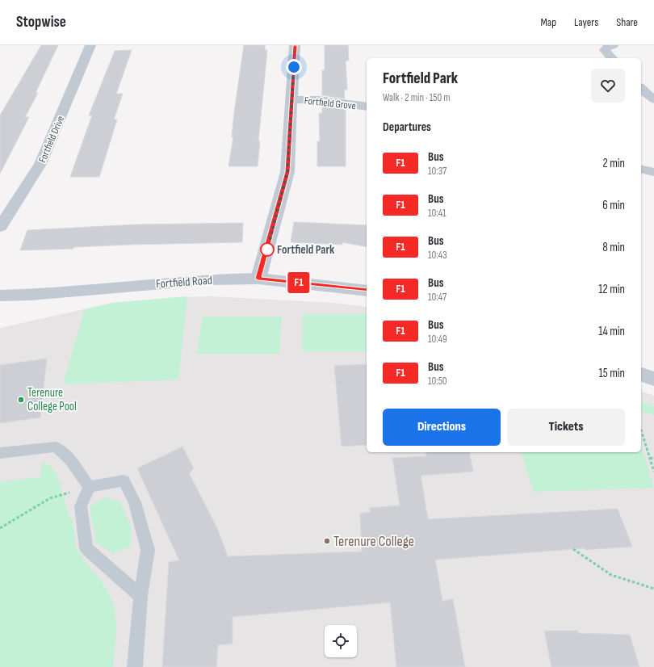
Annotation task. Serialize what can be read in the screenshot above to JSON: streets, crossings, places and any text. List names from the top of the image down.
{
  "streets": {
    "street": ["Fortfield Grove", "Fortfield Drive", "Fortfield Road"]
  },
  "places": ["Fortfield Park", "Terenure College Pool", "Terenure College"],
  "lines": ["bus line F1"],
  "page": {
    "header": "Stopwise",
    "nav": ["Map", "Layers", "Share"],
    "on_map": "F1",
    "heading": [
      ["Fortfield Park", "Walk · 2 min · 150 m"],
      "Departures"
    ],
    "list": [
      {
        "mark": "F1",
        "name": "Bus",
        "note": "10:37",
        "value": "2 min"
      },
      {
        "mark": "F1",
        "name": "Bus",
        "note": "10:41",
        "value": "6 min"
      },
      {
        "mark": "F1",
        "name": "Bus",
        "note": "10:43",
        "value": "8 min"
      },
      {
        "mark": "F1",
        "name": "Bus",
        "note": "10:47",
        "value": "12 min"
      },
      {
        "mark": "F1",
        "name": "Bus",
        "note": "10:49",
        "value": "14 min"
      },
      {
        "mark": "F1",
        "name": "Bus",
        "note": "10:50",
        "value": "15 min"
      }
    ],
    "buttons": ["Directions", "Tickets"]
  }
}
